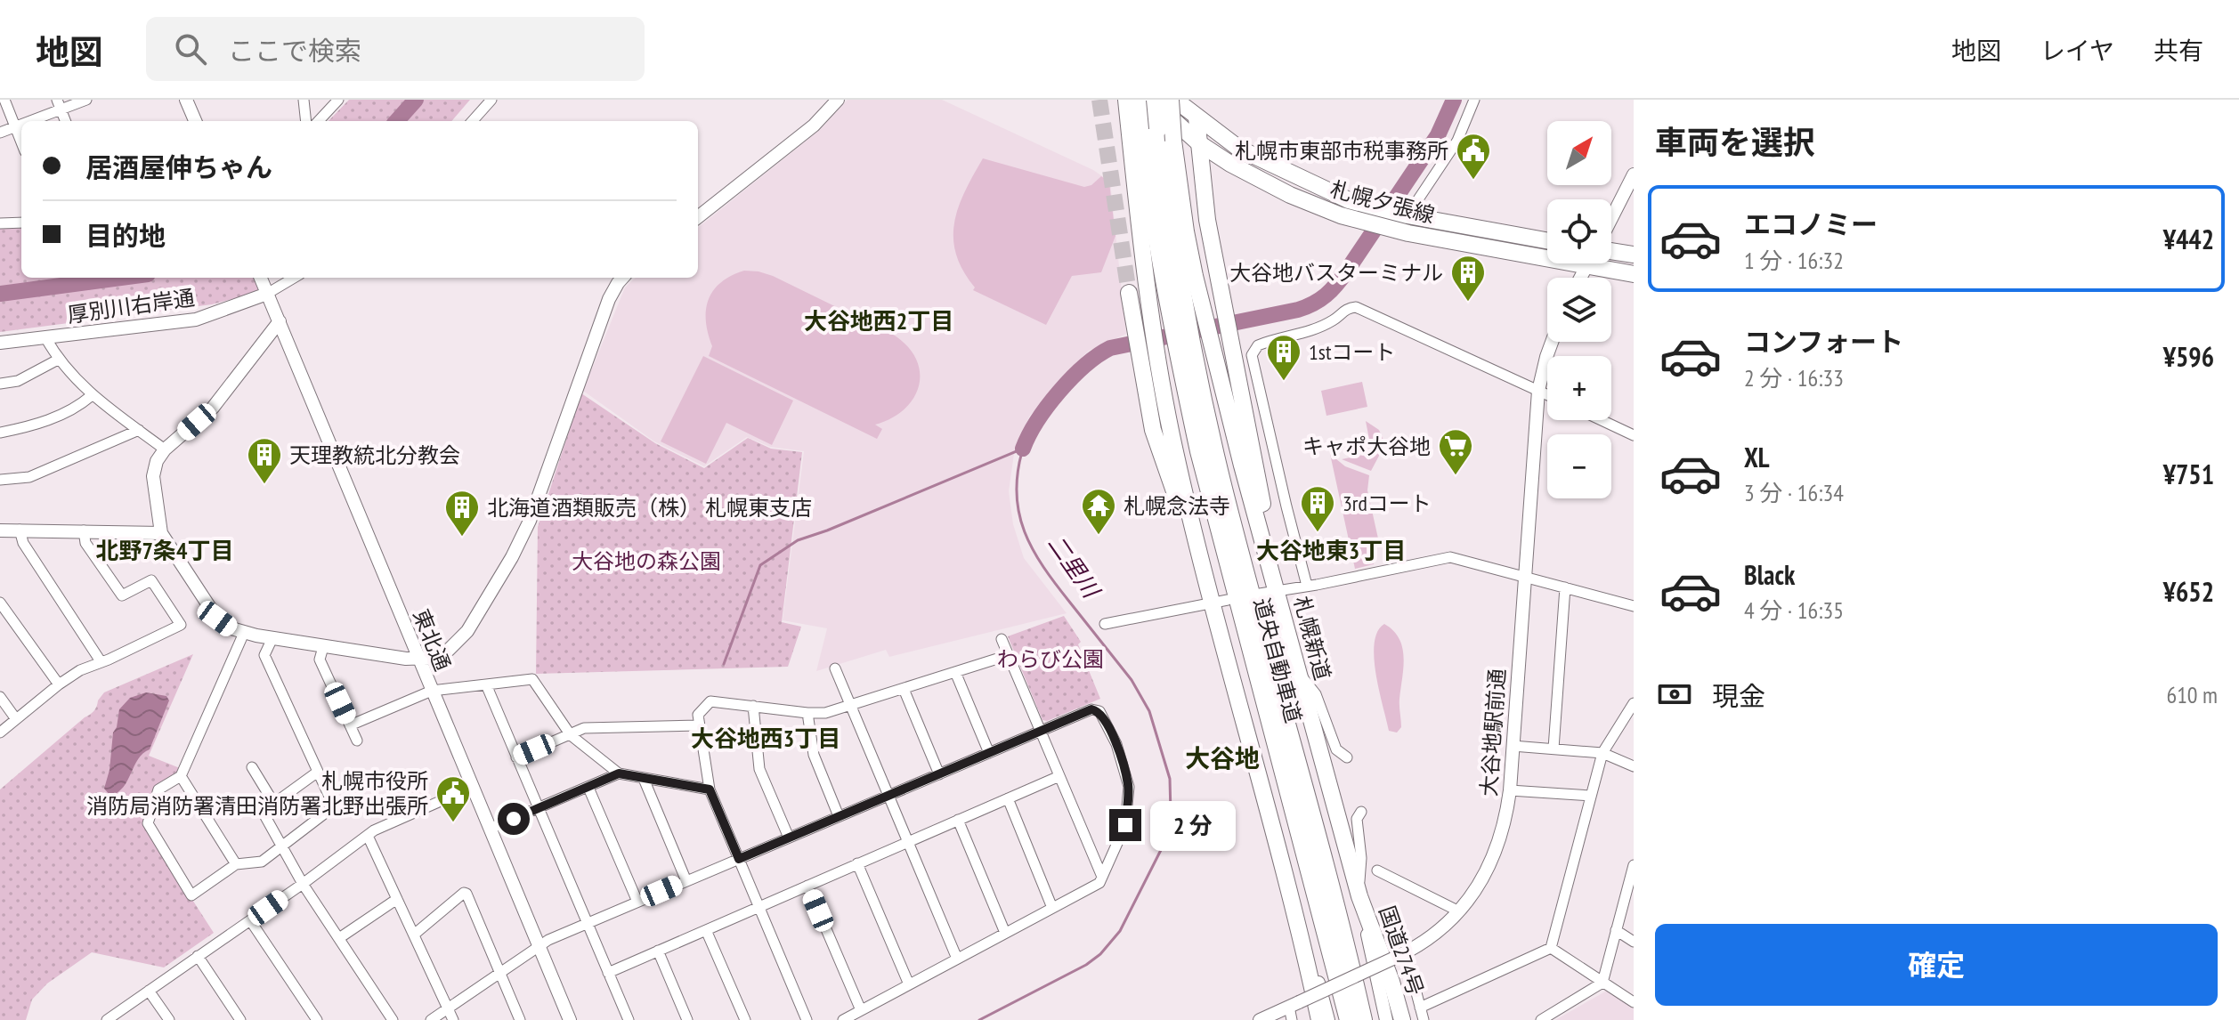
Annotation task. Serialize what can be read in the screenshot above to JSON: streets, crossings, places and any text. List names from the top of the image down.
{
  "streets": {
    "highway": ["道央自動車道"],
    "main road": ["札幌夕張線", "札幌新道", "国道274号"],
    "street": ["厚別川右岸通", "東北通", "大谷地駅前通"]
  },
  "crossings": [
    ["札幌夕張線", "札幌新道"],
    ["札幌夕張線", "道央自動車道"],
    ["厚別川右岸通", "東北通"],
    ["札幌新道", "国道274号"]
  ],
  "districts": [
    "大谷地西2丁目",
    "北野7条4丁目",
    "大谷地東3丁目",
    "大谷地西3丁目",
    "大谷地"
  ],
  "water": ["二里川"],
  "parks": ["大谷地の森公園", "わらび公園"],
  "places": {
    "public building": ["札幌市東部市税事務所", "札幌市役所 消防局消防署清田消防署北野出張所"],
    "building": [
      "大谷地バスターミナル",
      "1stコート",
      "天理教統北分教会",
      "3rdコート",
      "北海道酒類販売（株） 札幌東支店"
    ],
    "supermarket": ["キャポ大谷地"],
    "temple": ["札幌念法寺"]
  },
  "north": "top right",
  "page": {
    "header": "地図",
    "search": "ここで検索",
    "nav": ["地図", "レイヤ", "共有"],
    "heading": "車両を選択",
    "map_buttons": ["+", "−"],
    "banner": ["居酒屋伸ちゃん", "目的地"],
    "list": [
      {
        "name": "エコノミー",
        "note": "1 分 · 16:32",
        "value": "¥442"
      },
      {
        "name": "コンフォート",
        "note": "2 分 · 16:33",
        "value": "¥596"
      },
      {
        "name": "XL",
        "note": "3 分 · 16:34",
        "value": "¥751"
      },
      {
        "name": "Black",
        "note": "4 分 · 16:35",
        "value": "¥652"
      }
    ],
    "pay": ["現金", "610 m"],
    "bubble": "2 分",
    "buttons": "確定"
  }
}
